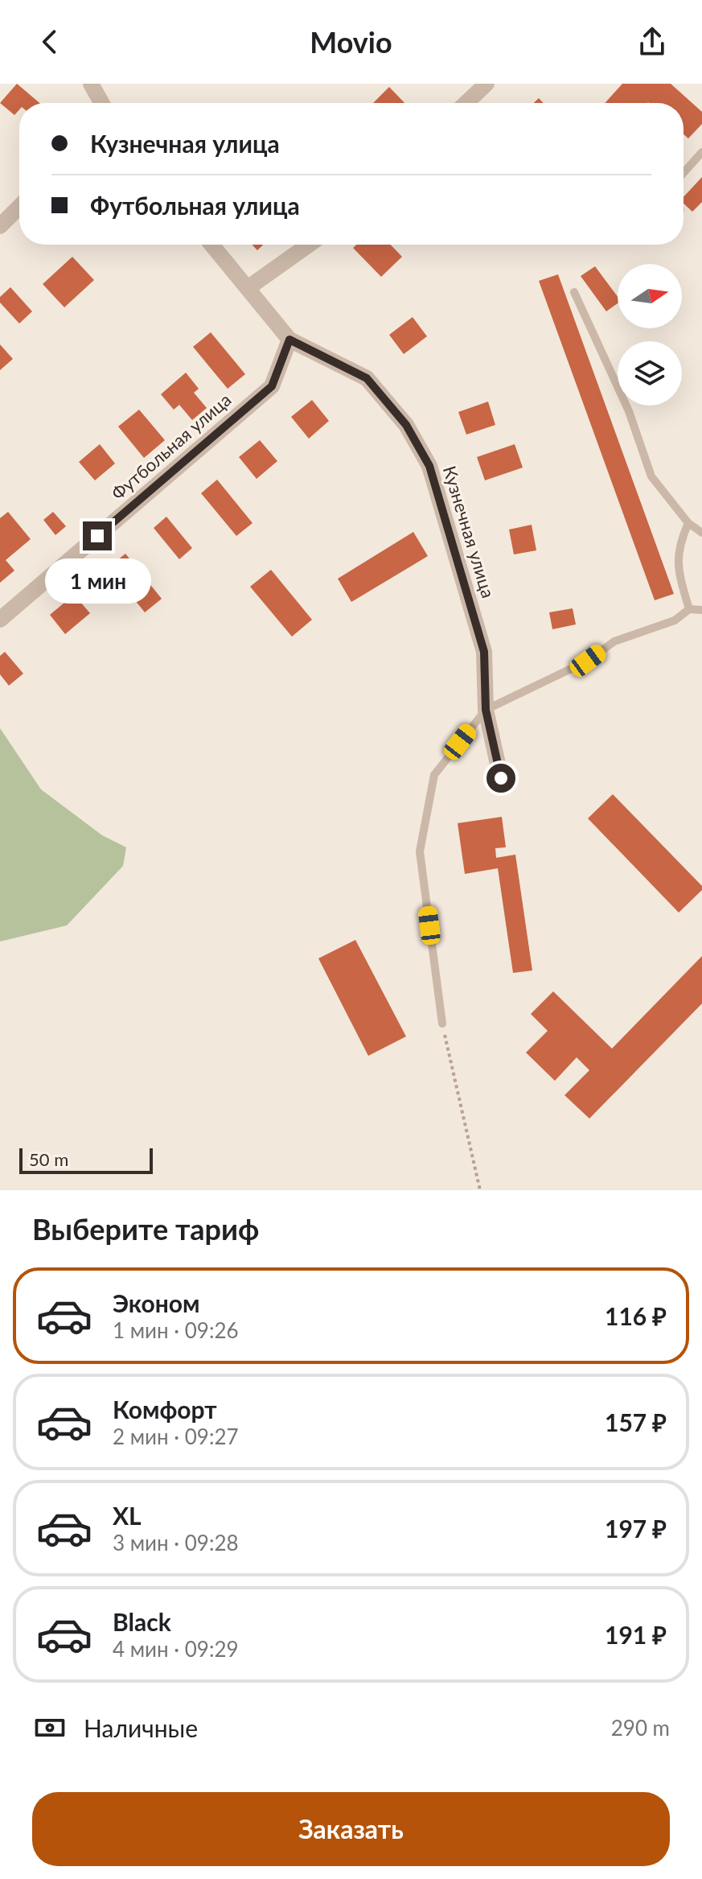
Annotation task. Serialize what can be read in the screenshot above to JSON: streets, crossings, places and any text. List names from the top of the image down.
{
  "streets": {
    "street": ["Футбольная улица", "Кузнечная улица"]
  },
  "crossings": [
    ["Футбольная улица", "Кузнечная улица"]
  ],
  "scale_bar": "50 m",
  "north": "right",
  "page": {
    "header": "Movio",
    "banner": ["Кузнечная улица", "Футбольная улица"],
    "bubble": "1 мин",
    "scale": "50 m",
    "heading": "Выберите тариф",
    "list": [
      {
        "name": "Эконом",
        "note": "1 мин · 09:26",
        "value": "116 ₽"
      },
      {
        "name": "Комфорт",
        "note": "2 мин · 09:27",
        "value": "157 ₽"
      },
      {
        "name": "XL",
        "note": "3 мин · 09:28",
        "value": "197 ₽"
      },
      {
        "name": "Black",
        "note": "4 мин · 09:29",
        "value": "191 ₽"
      }
    ],
    "pay": ["Наличные", "290 m"],
    "buttons": "Заказать"
  }
}
